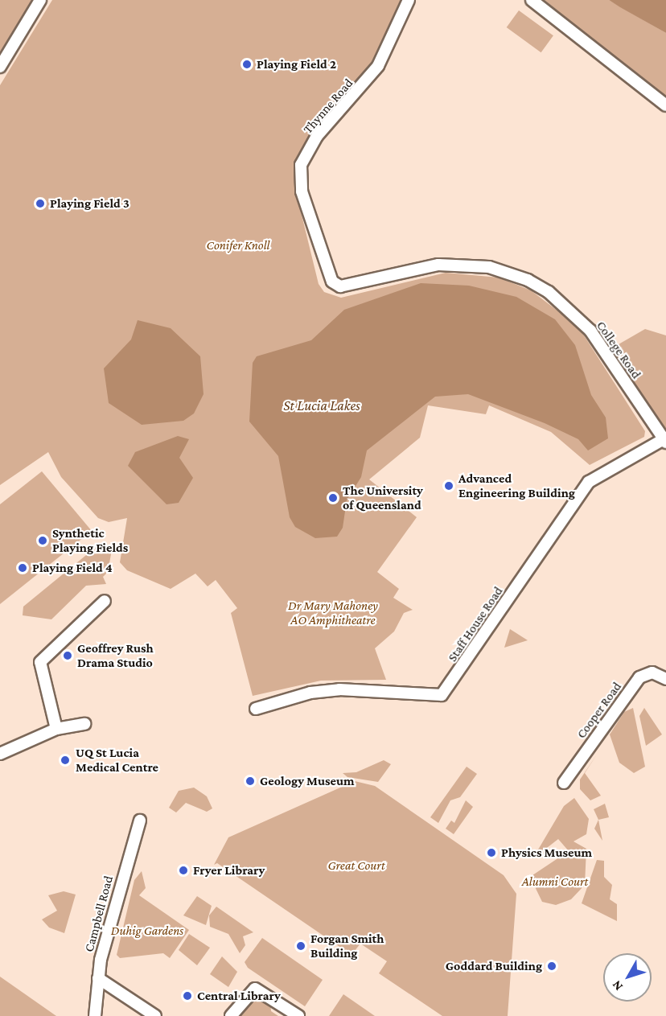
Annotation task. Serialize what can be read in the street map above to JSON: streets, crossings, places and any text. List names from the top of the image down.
{
  "streets": {
    "street": [
      "Thynne Road",
      "College Road",
      "Staff House Road",
      "Cooper Road",
      "Campbell Road"
    ]
  },
  "crossings": [
    ["Thynne Road", "College Road"],
    ["College Road", "Staff House Road"]
  ],
  "water": ["St Lucia Lakes"],
  "parks": [
    "Conifer Knoll",
    "Dr Mary Mahoney AO Amphitheatre",
    "Great Court",
    "Alumni Court",
    "Duhig Gardens"
  ],
  "places": [
    "Playing Field 2",
    "Playing Field 3",
    "Advanced Engineering Building",
    "The University of Queensland",
    "Synthetic Playing Fields",
    "Playing Field 4",
    "Geoffrey Rush Drama Studio",
    "UQ St Lucia Medical Centre",
    "Geology Museum",
    "Physics Museum",
    "Fryer Library",
    "Forgan Smith Building",
    "Goddard Building",
    "Central Library"
  ],
  "north": "bottom left"
}
